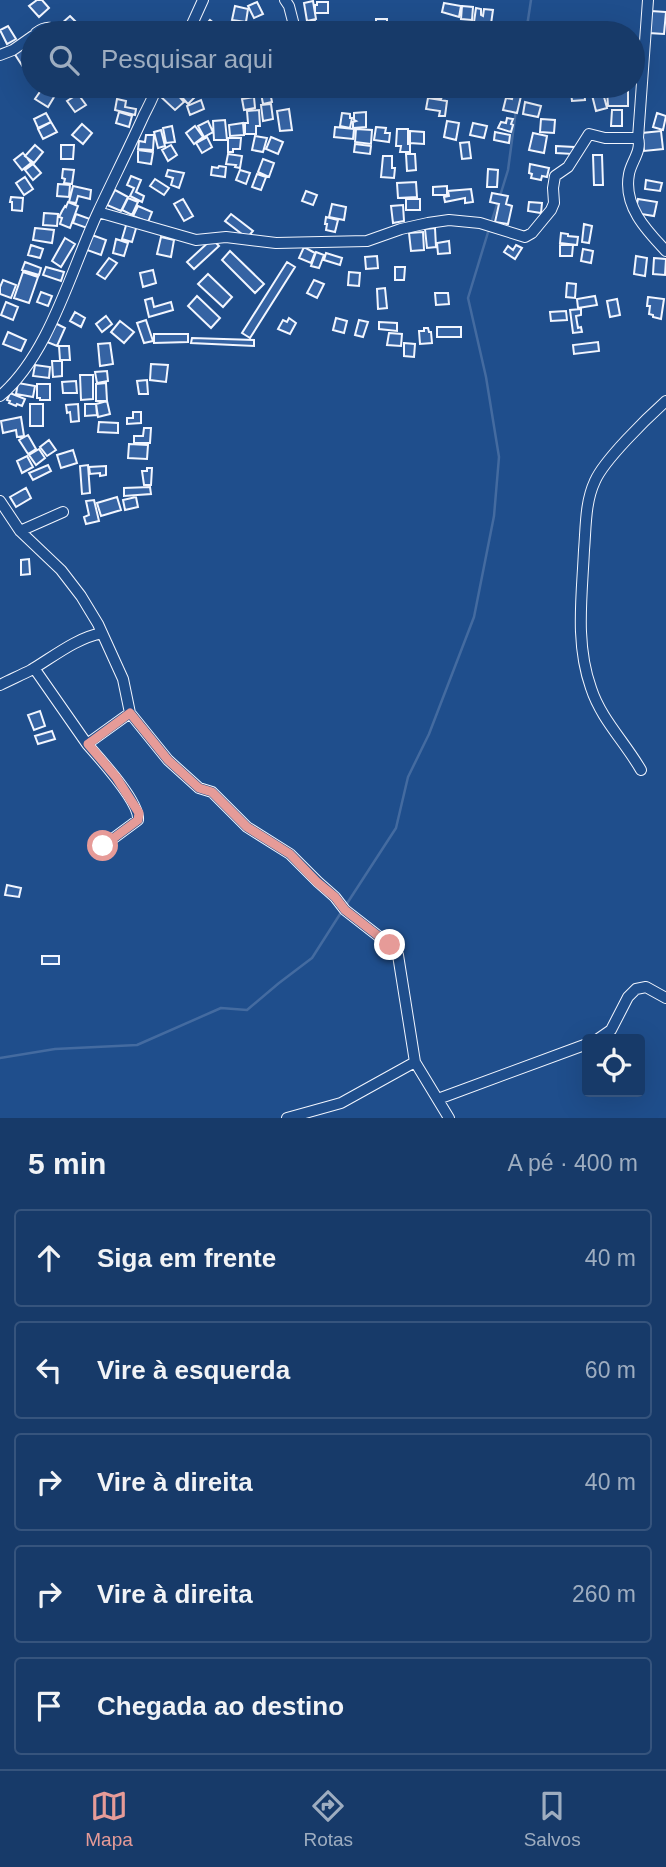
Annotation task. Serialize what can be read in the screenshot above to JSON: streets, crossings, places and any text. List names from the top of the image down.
{
  "page": {
    "search": "Pesquisar aqui",
    "heading": ["5 min", "A pé · 400 m"],
    "list": [
      ["Siga em frente", "40 m"],
      ["Vire à esquerda", "60 m"],
      ["Vire à direita", "40 m"],
      ["Vire à direita", "260 m"],
      "Chegada ao destino"
    ],
    "nav": ["Mapa", "Rotas", "Salvos"]
  }
}
